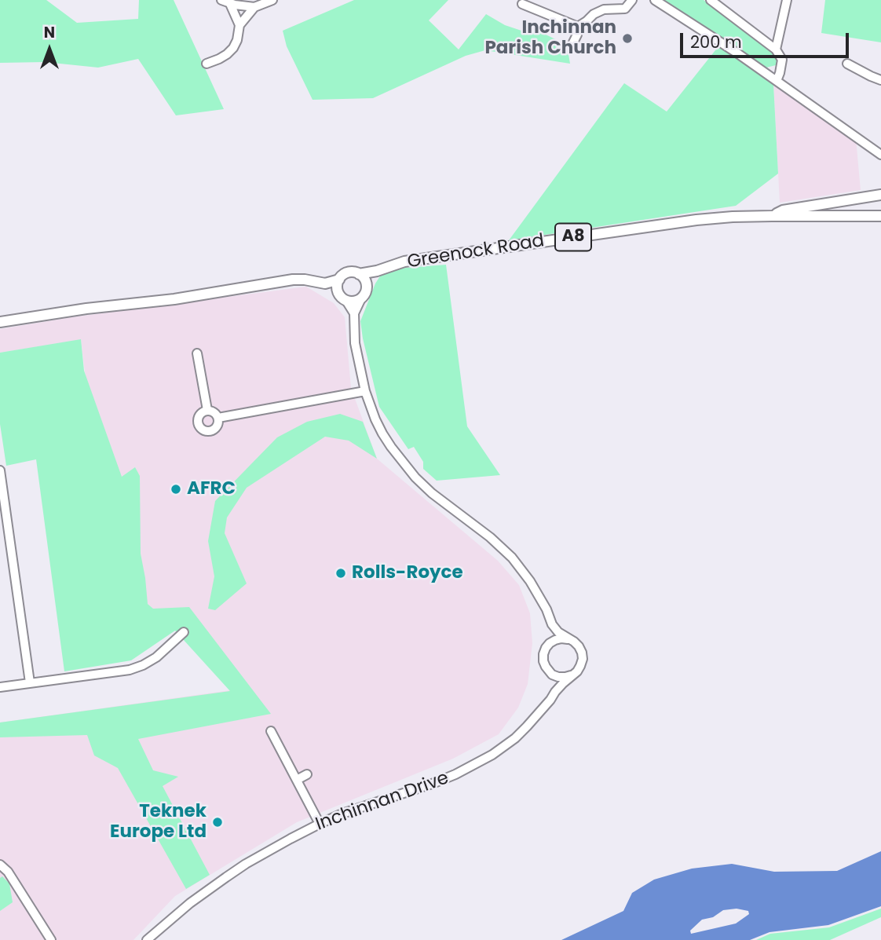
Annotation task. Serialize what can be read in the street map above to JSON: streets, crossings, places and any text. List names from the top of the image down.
{
  "streets": {
    "main road": ["A8", "Greenock Road"],
    "street": ["Inchinnan Drive"]
  },
  "crossings": [
    ["A8", "Greenock Road"]
  ],
  "places": [
    "Inchinnan Parish Church",
    "AFRC",
    "Rolls-Royce",
    "Teknek Europe Ltd"
  ],
  "scale_bar": "200 m",
  "north": "top"
}
